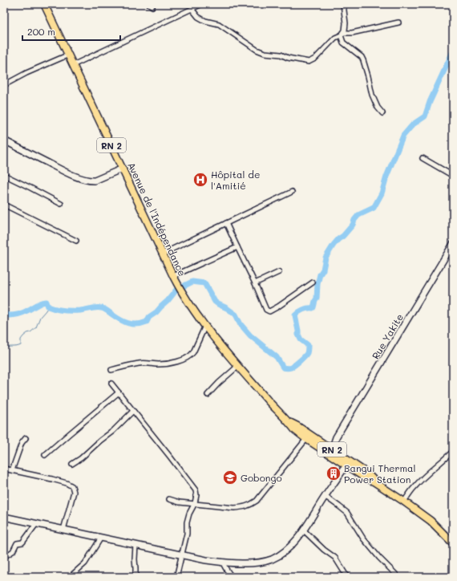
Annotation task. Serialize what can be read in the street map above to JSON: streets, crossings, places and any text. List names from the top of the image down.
{
  "streets": {
    "main road": ["RN 2", "Avenue de l'Indépendance"],
    "street": ["Rue Yakite"]
  },
  "crossings": [
    ["Avenue de l'Indépendance", "Rue Yakite"]
  ],
  "places": {
    "hospital": ["Hôpital de l'Amitié"],
    "building": ["Bangui Thermal Power Station"],
    "school or university": ["Gobongo"]
  },
  "scale_bar": "200 m"
}
